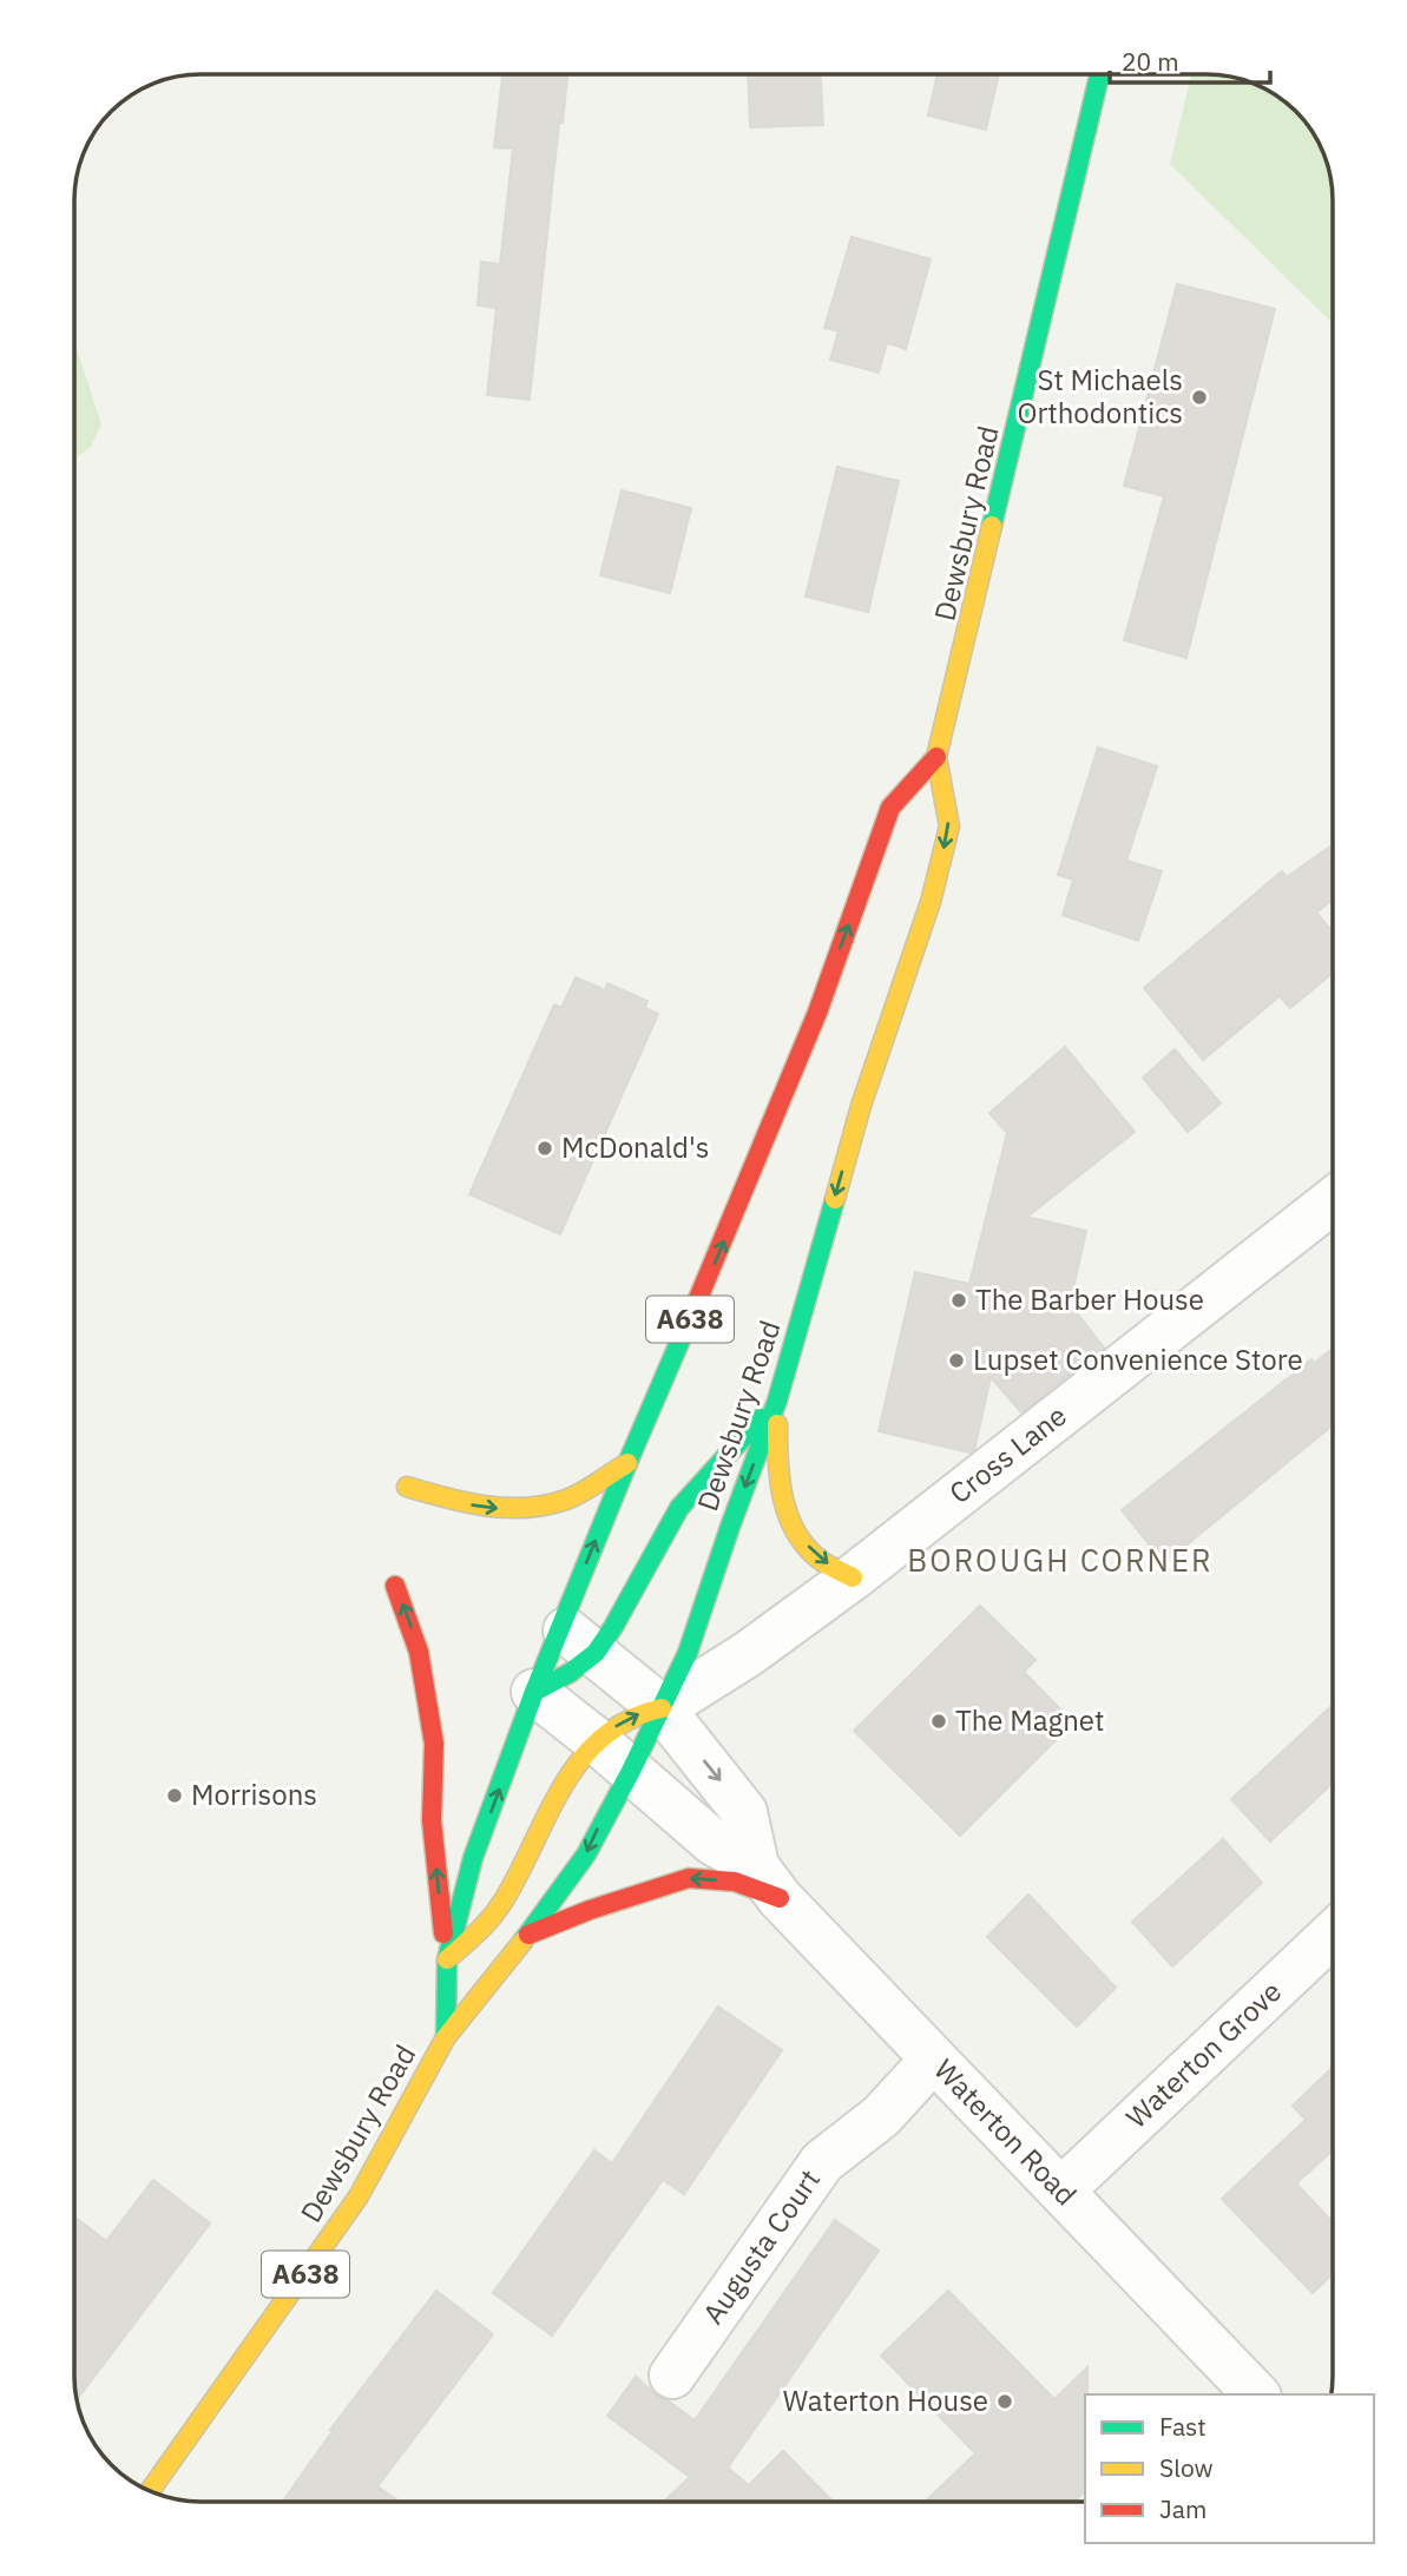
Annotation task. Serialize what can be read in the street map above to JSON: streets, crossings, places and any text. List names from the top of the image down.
{
  "streets": {
    "highway": ["Dewsbury Road", "A638"],
    "street": [
      "Cross Lane",
      "Waterton Grove",
      "Waterton Road",
      "Augusta Court"
    ]
  },
  "crossings": [
    ["Dewsbury Road", "Cross Lane"],
    ["Dewsbury Road", "Waterton Road"],
    ["Waterton Grove", "Waterton Road"],
    ["Waterton Road", "Augusta Court"]
  ],
  "districts": ["BOROUGH CORNER"],
  "places": [
    "St Michaels Orthodontics",
    "McDonald's",
    "The Barber House",
    "Lupset Convenience Store",
    "The Magnet",
    "Morrisons",
    "Waterton House"
  ],
  "legend": ["Fast", "Slow", "Jam"],
  "scale_bar": "20 m"
}
